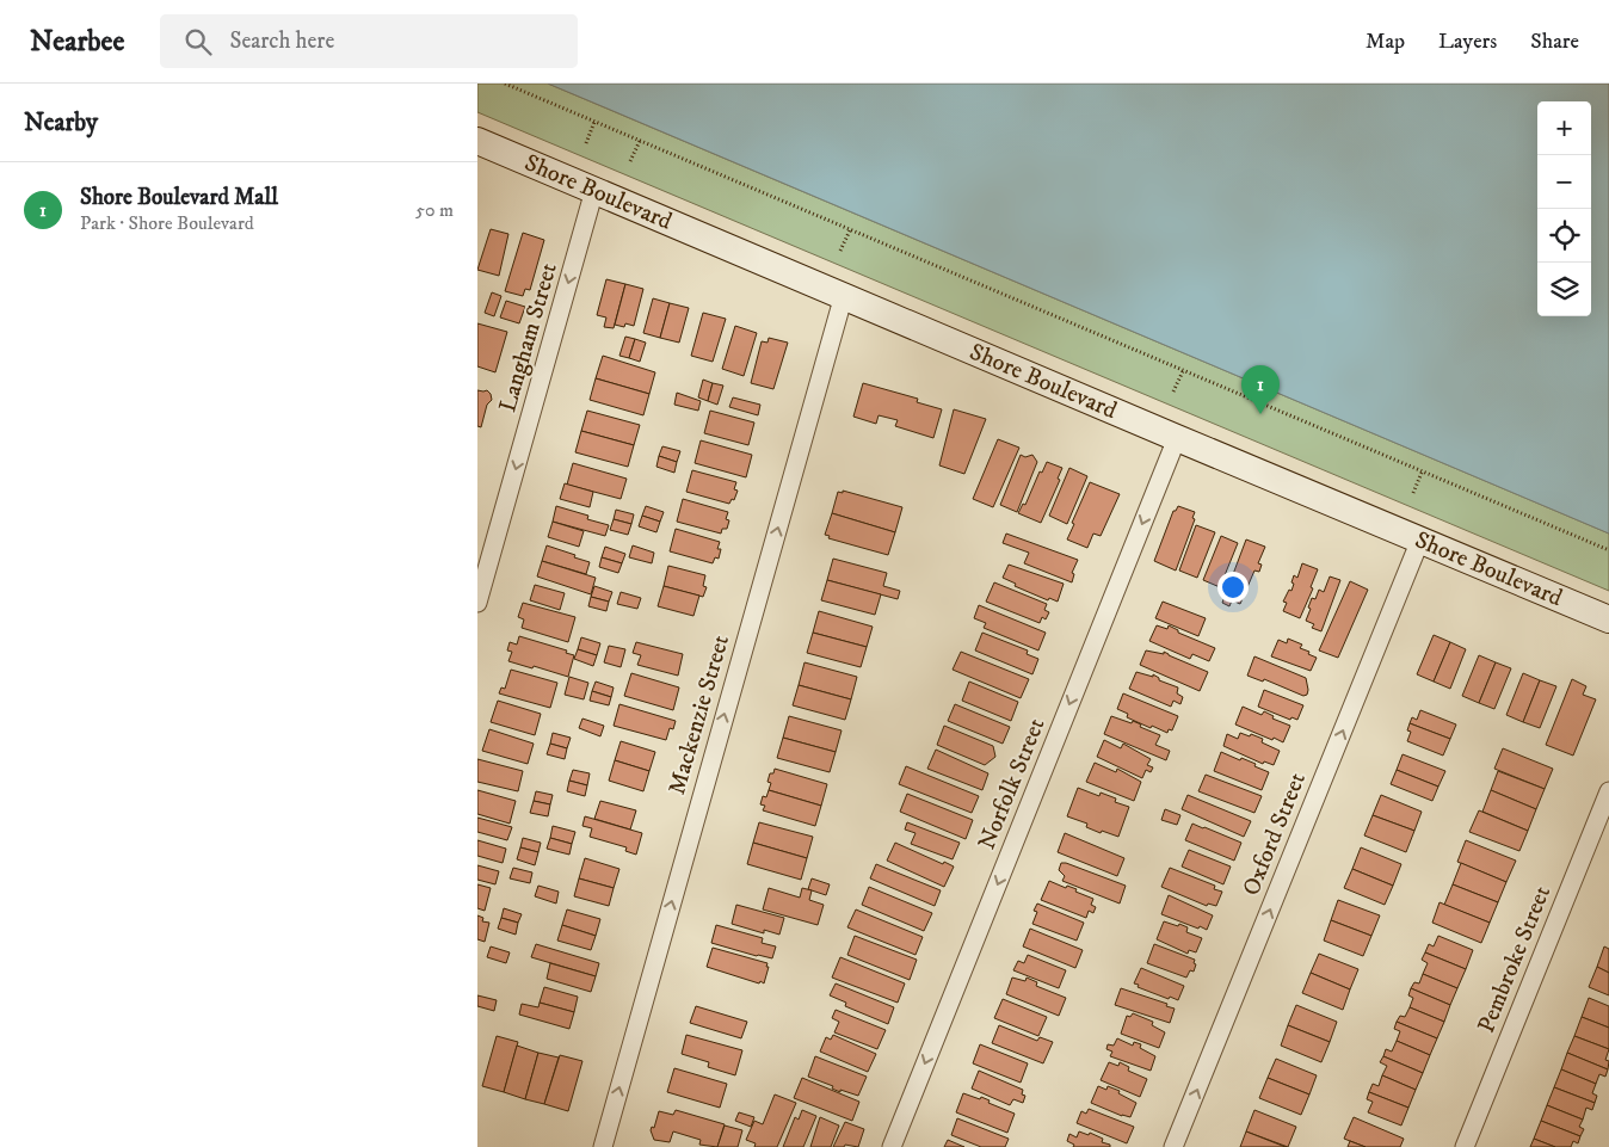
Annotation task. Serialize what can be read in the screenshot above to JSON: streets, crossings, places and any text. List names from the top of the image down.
{
  "streets": {
    "main road": ["Shore Boulevard"],
    "street": [
      "Langham Street",
      "Mackenzie Street",
      "Norfolk Street",
      "Oxford Street",
      "Pembroke Street"
    ]
  },
  "crossings": [
    ["Shore Boulevard", "Langham Street"],
    ["Shore Boulevard", "Mackenzie Street"],
    ["Shore Boulevard", "Norfolk Street"],
    ["Shore Boulevard", "Oxford Street"]
  ],
  "one_way": [
    "Langham Street",
    "Mackenzie Street",
    "Norfolk Street",
    "Oxford Street"
  ],
  "page": {
    "header": "Nearbee",
    "search": "Search here",
    "nav": ["Map", "Layers", "Share"],
    "heading": "Nearby",
    "map_buttons": ["+", "−"],
    "list": [
      {
        "mark": "1",
        "name": "Shore Boulevard Mall",
        "note": "Park · Shore Boulevard",
        "value": "50 m"
      }
    ],
    "pins": "1"
  }
}
